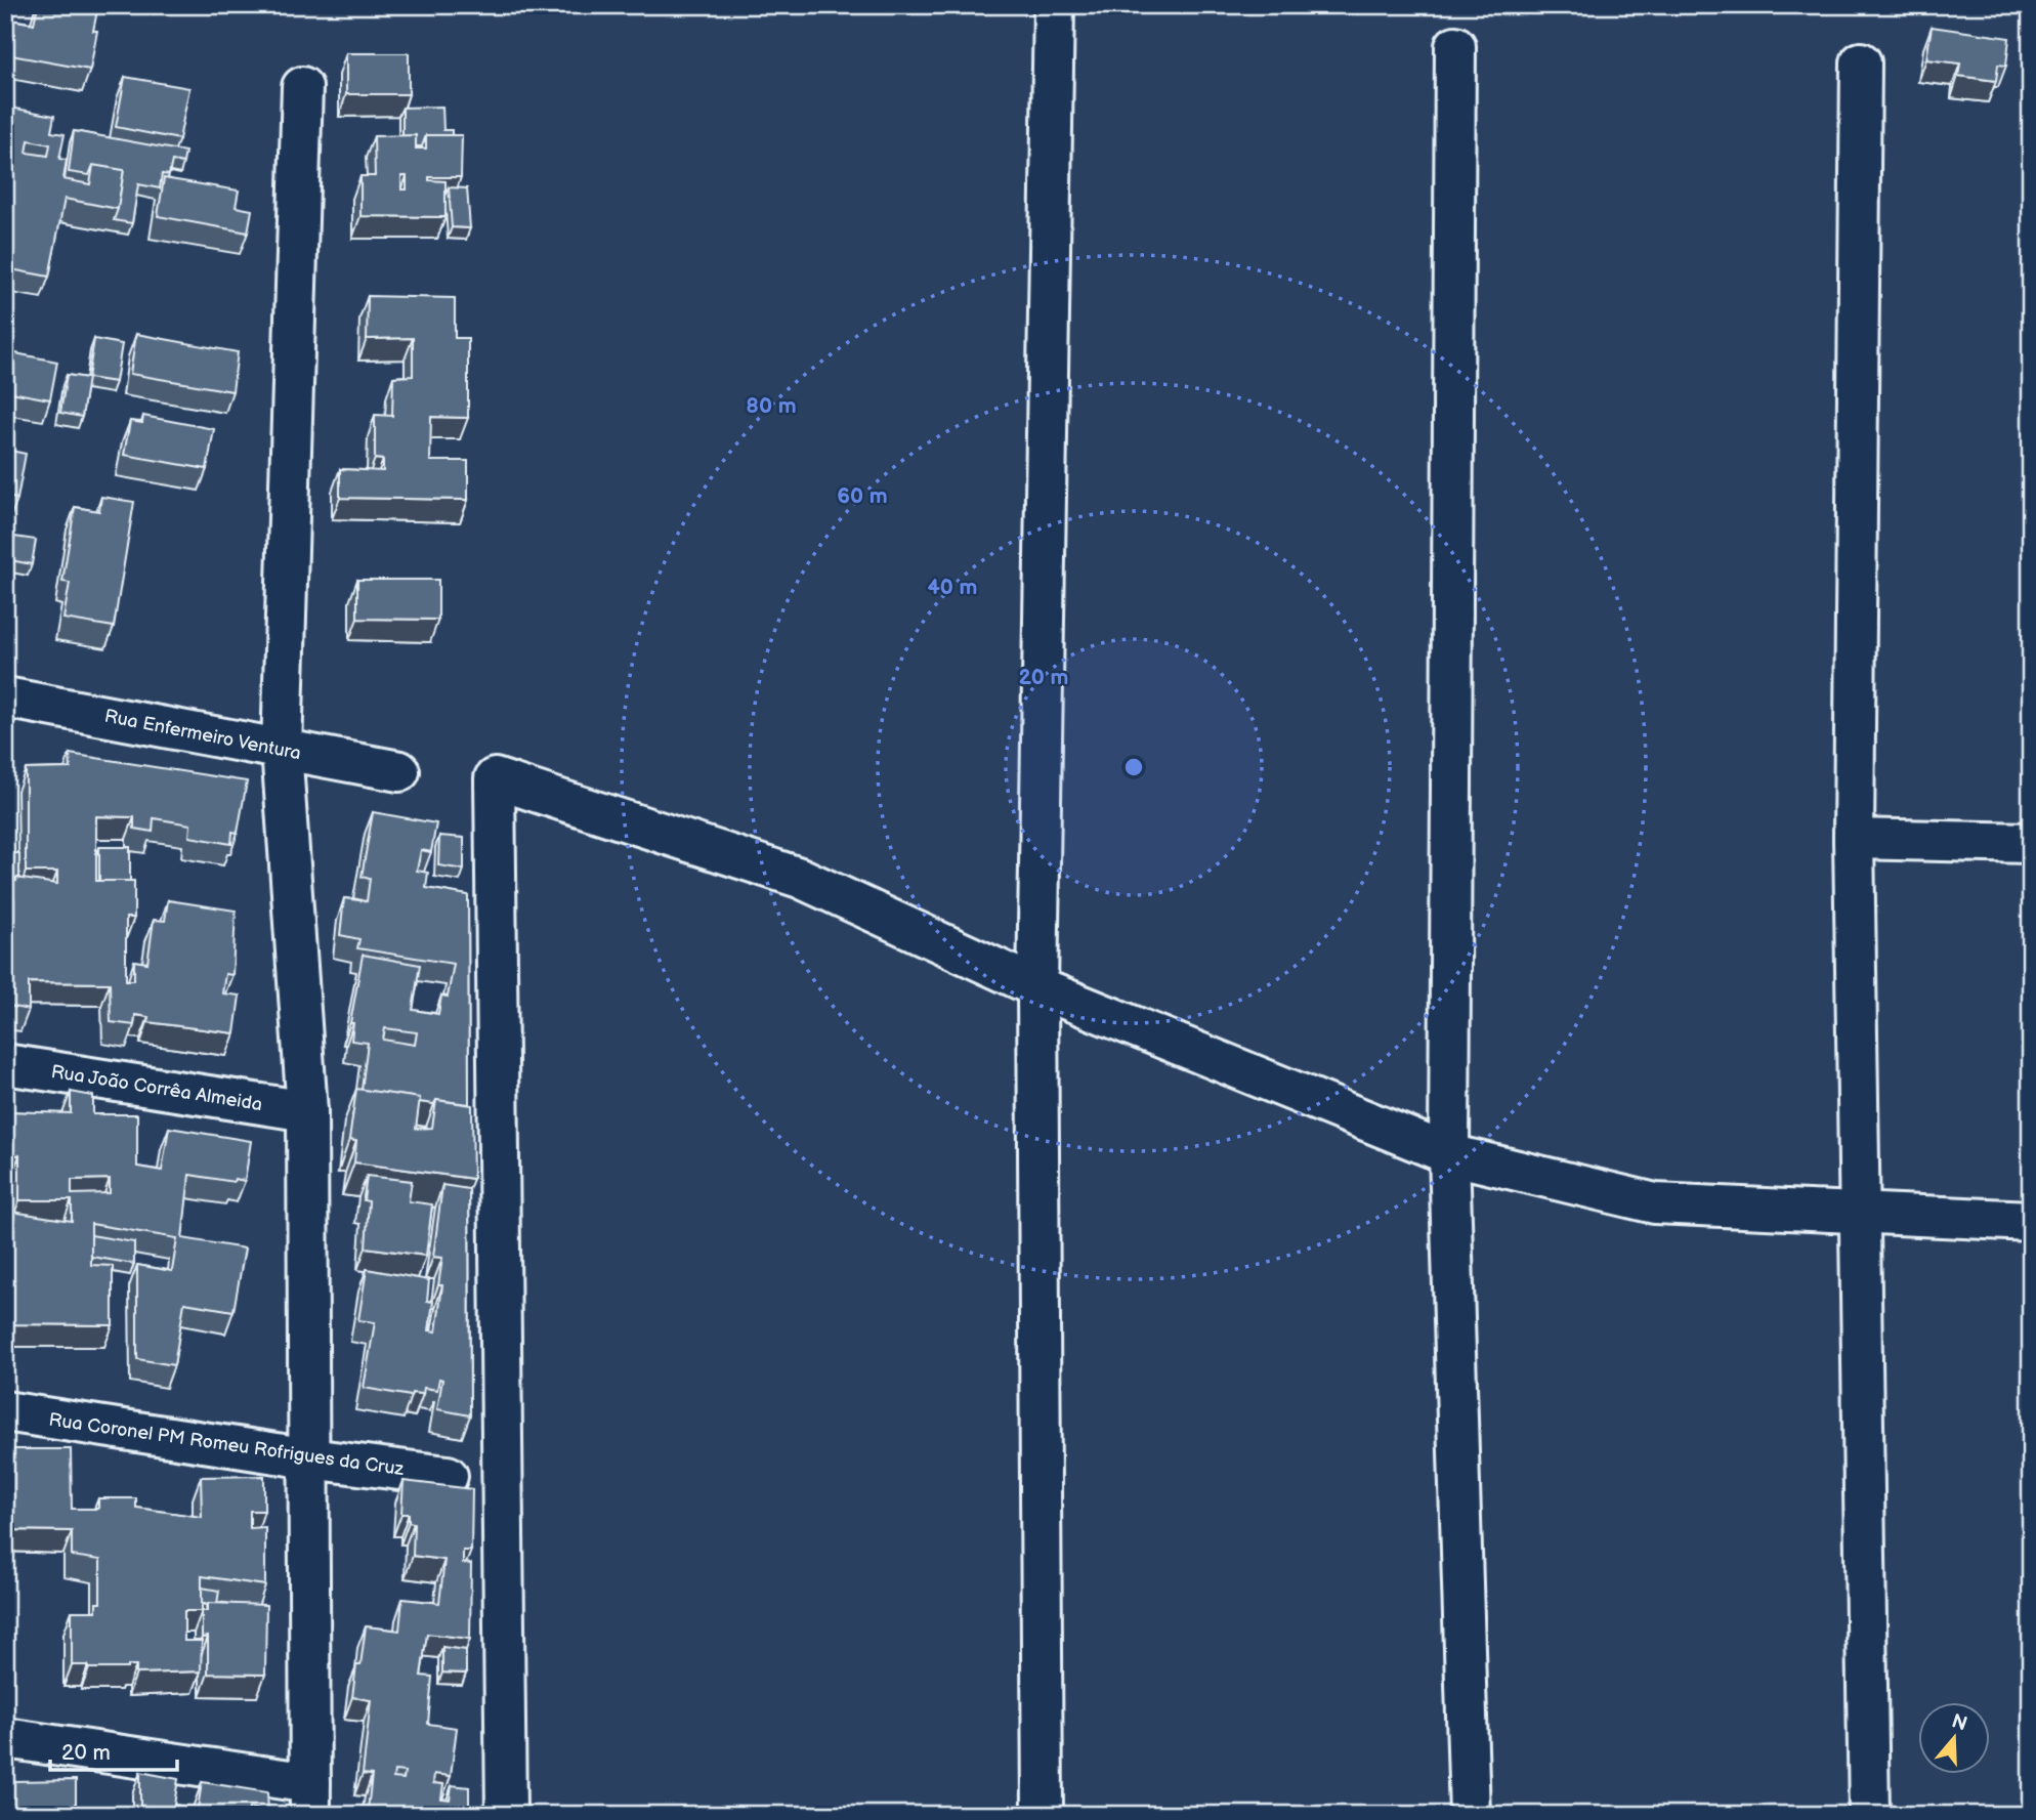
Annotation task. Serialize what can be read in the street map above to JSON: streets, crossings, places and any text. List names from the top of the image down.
{
  "streets": {
    "street": ["Rua Enfermeiro Ventura", "Rua João Corrêa Almeida", "Rua Coronel PM Romeu Rofrigues da Cruz"]
  },
  "scale_bar": "20 m",
  "north": "top",
  "rings": [
    "80 m",
    "60 m",
    "40 m",
    "20 m"
  ]
}
